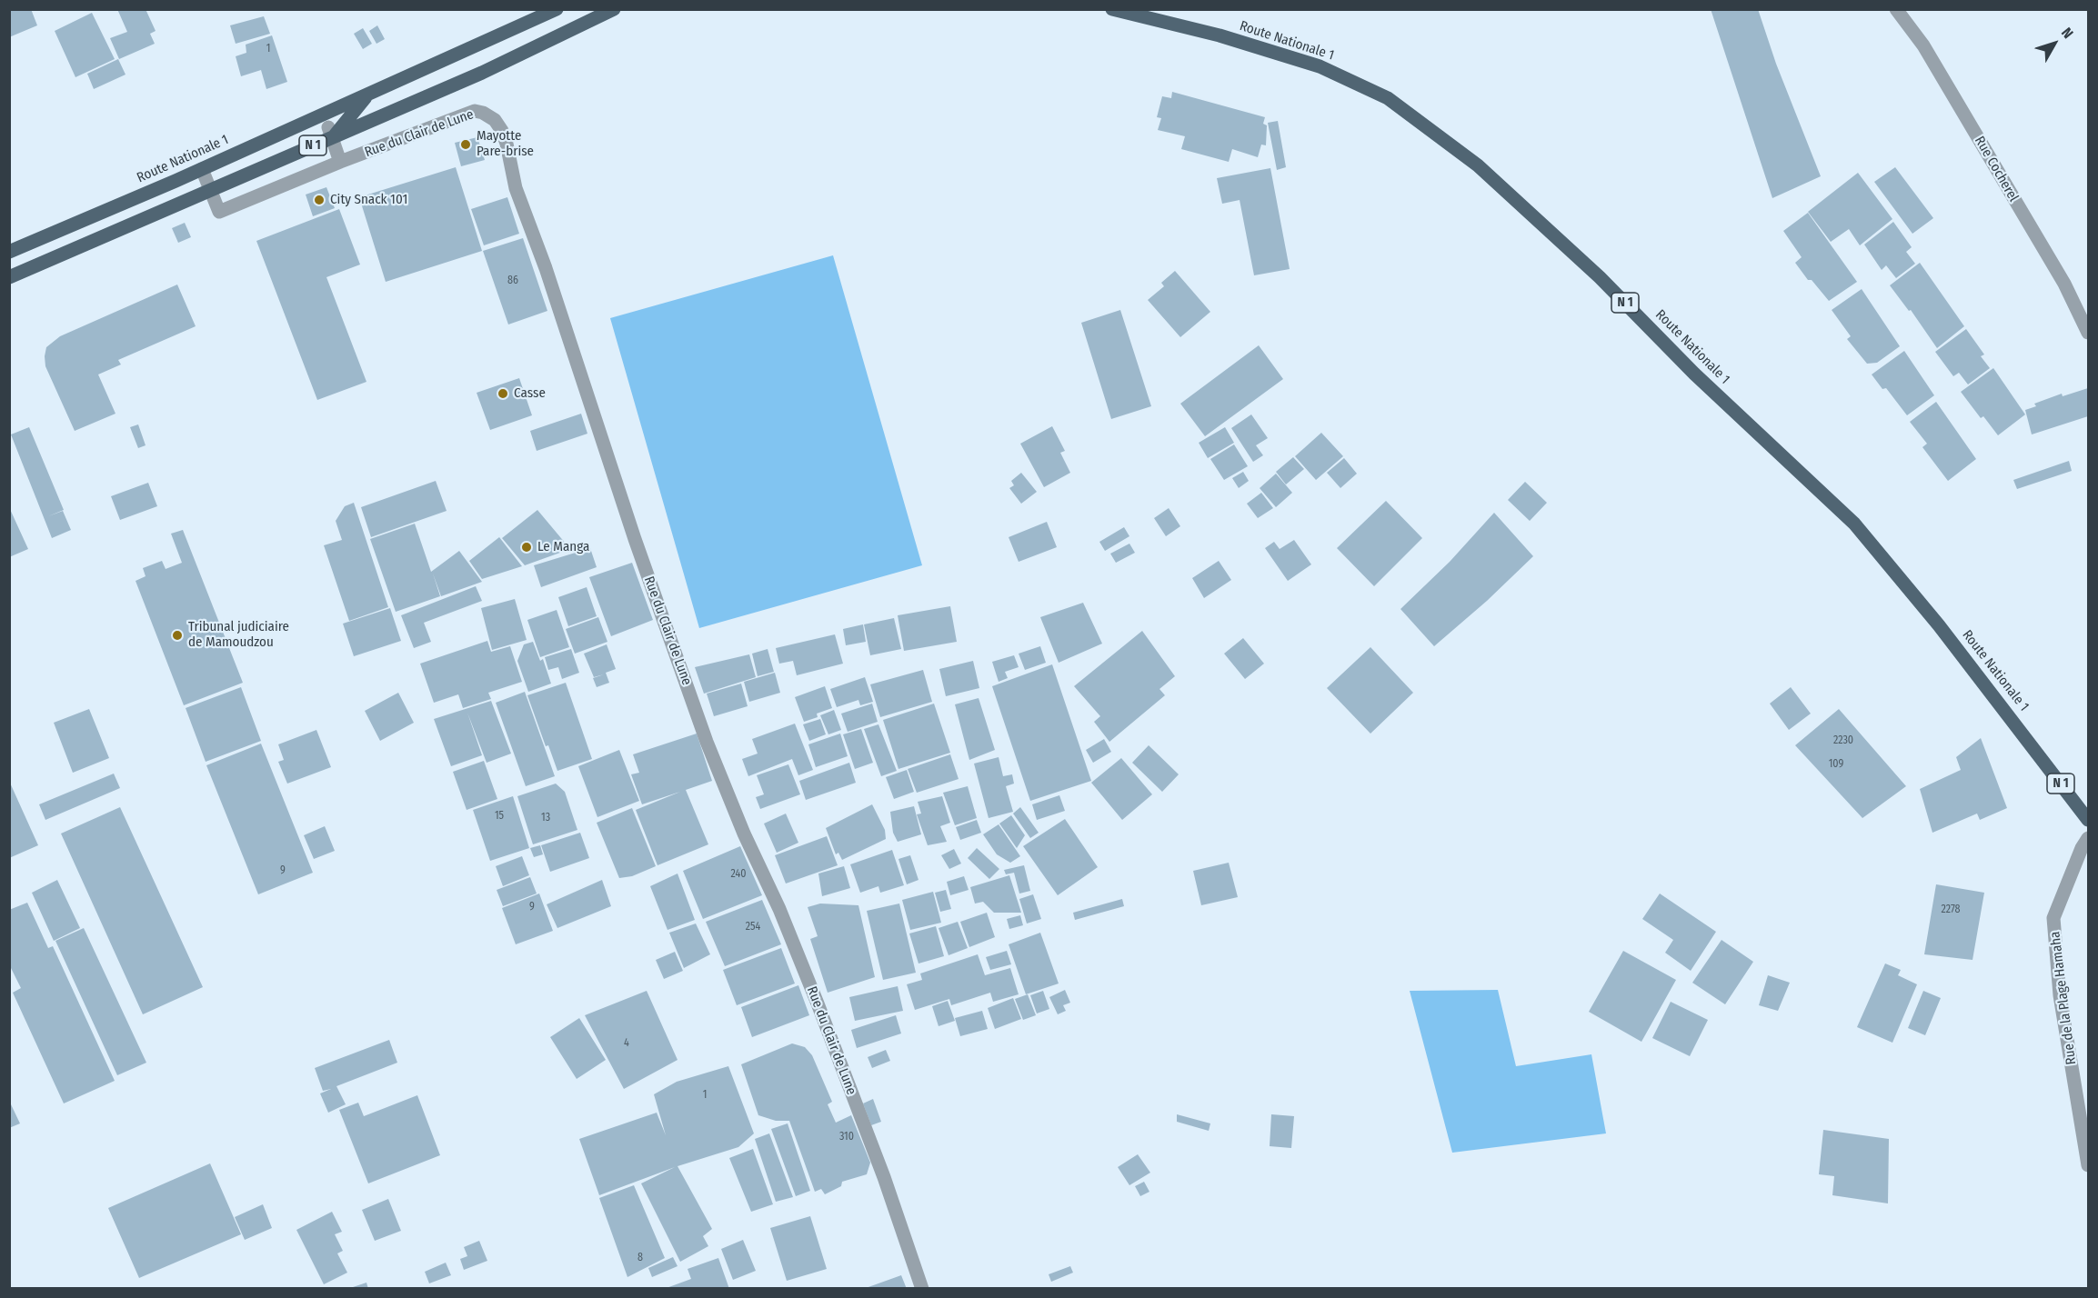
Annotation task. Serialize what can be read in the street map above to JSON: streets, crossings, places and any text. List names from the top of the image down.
{
  "streets": {
    "main road": ["Route Nationale 1", "N 1"],
    "street": ["Rue du Clair de Lune", "Rue Cocherel", "Rue de la Plage Hamaha"]
  },
  "crossings": [
    ["Route Nationale 1", "Rue du Clair de Lune"]
  ],
  "places": [
    "Mayotte Pare-brise",
    "City Snack 101",
    "Casse",
    "Le Manga",
    "Tribunal judiciaire de Mamoudzou"
  ],
  "house_numbers": [
    "1",
    "86",
    "2230",
    "109",
    "15",
    "13",
    "9",
    "240",
    "9",
    "2278",
    "254",
    "4",
    "1",
    "310",
    "8"
  ],
  "north": "top right"
}
